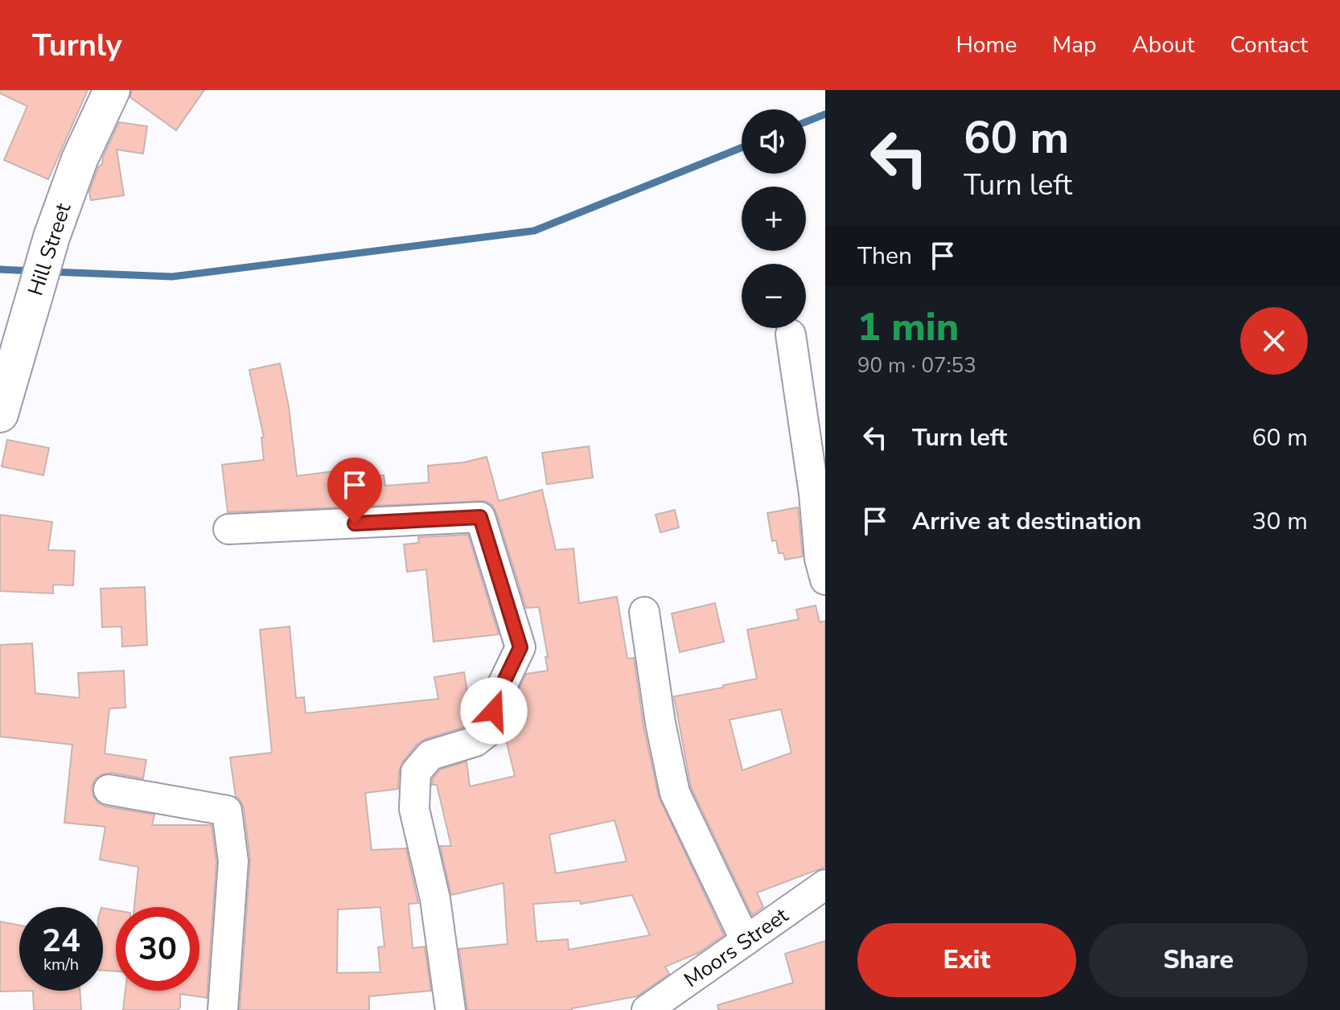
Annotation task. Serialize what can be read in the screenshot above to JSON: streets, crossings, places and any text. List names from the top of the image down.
{
  "streets": {
    "main road": ["Hill Street"],
    "street": ["Moors Street"]
  },
  "page": {
    "header": "Turnly",
    "nav": [
      "Home",
      "Map",
      "About",
      "Contact"
    ],
    "turn": ["60 m", "Turn left"],
    "map_buttons": ["+", "−"],
    "then": "Then",
    "heading": ["1 min", "90 m · 07:53"],
    "list": [
      {
        "name": "Turn left",
        "value": "60 m"
      },
      {
        "name": "Arrive at destination",
        "value": "30 m"
      }
    ],
    "speed": "24 km/h",
    "limit": "30",
    "buttons": ["Exit", "Share"]
  }
}
